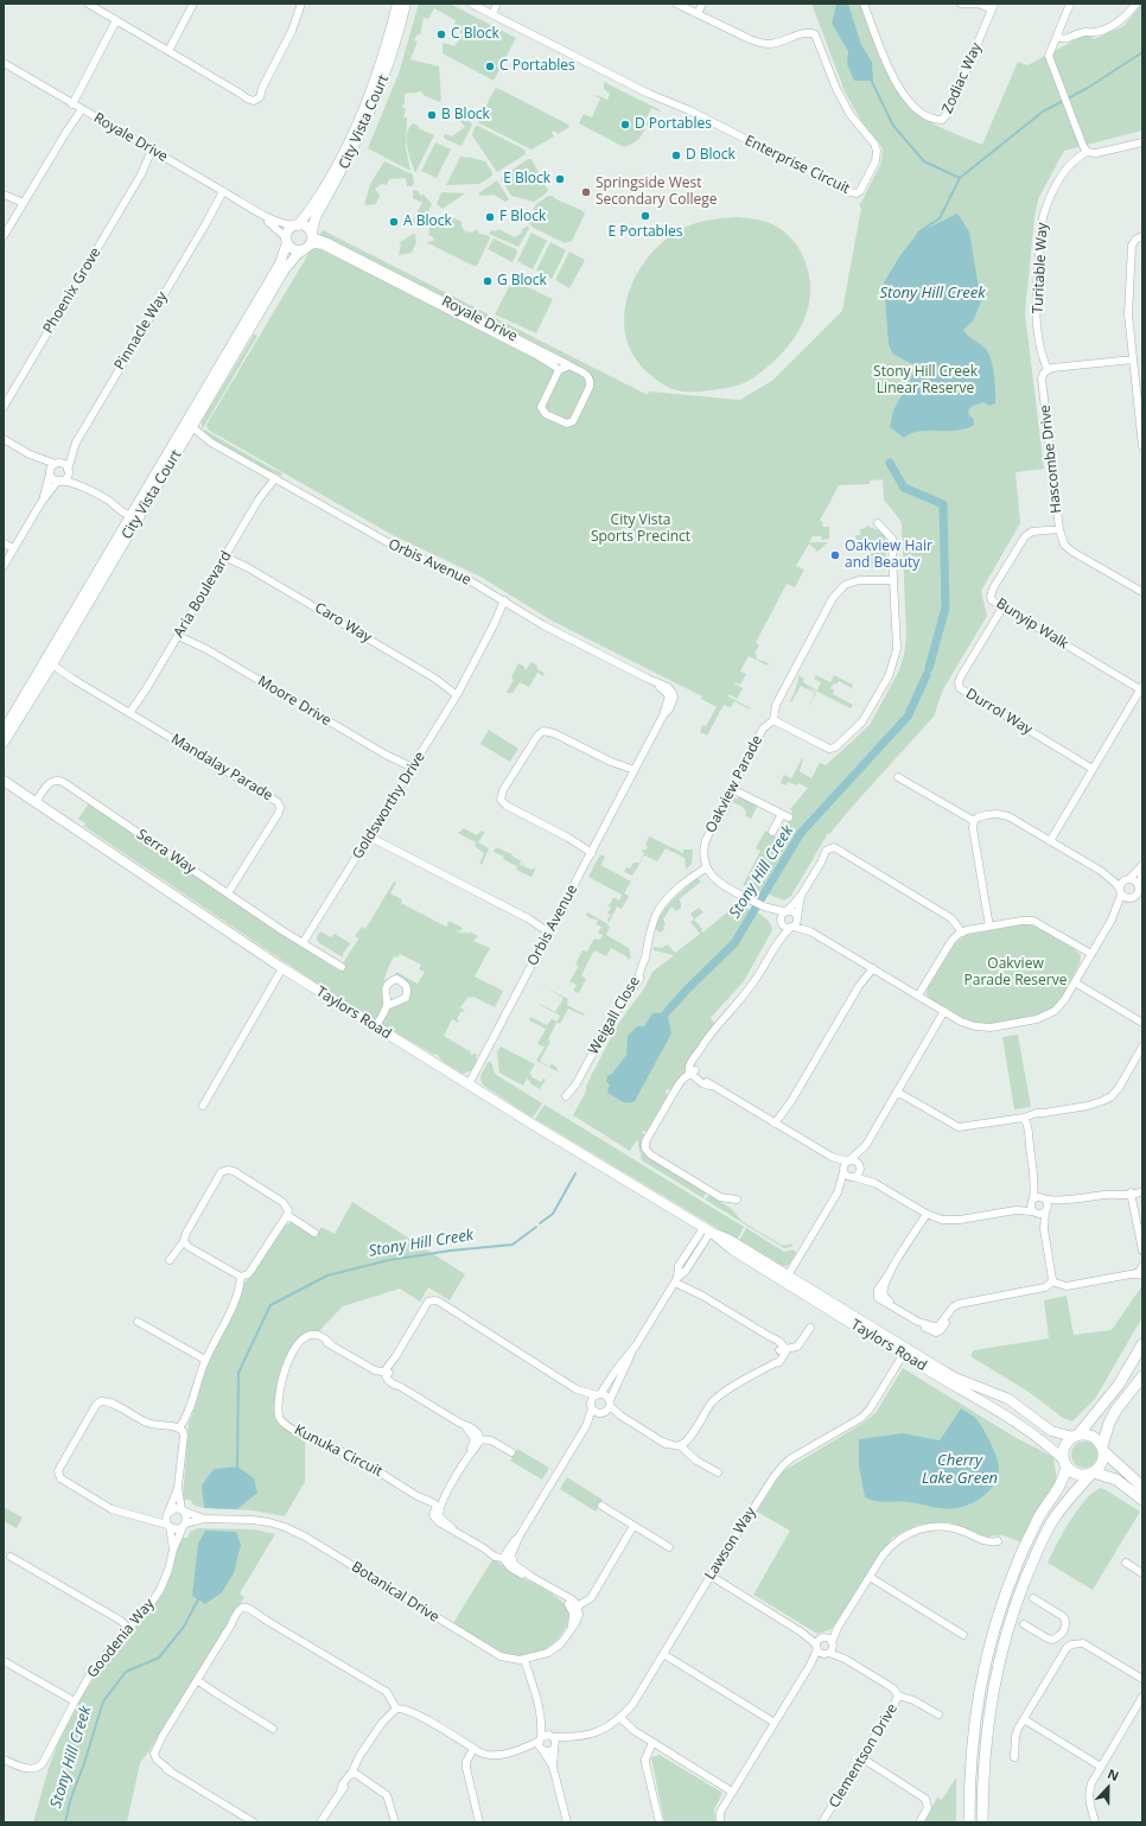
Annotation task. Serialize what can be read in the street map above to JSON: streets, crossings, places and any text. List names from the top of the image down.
{
  "streets": {
    "street": [
      "Zodiac Way",
      "City Vista Court",
      "Royale Drive",
      "Enterprise Circuit",
      "Turitable Way",
      "Phoenix Grove",
      "Pinnacle Way",
      "Hascombe Drive",
      "Orbis Avenue",
      "Aria Boulevard",
      "Caro Way",
      "Bunyip Walk",
      "Moore Drive",
      "Durrol Way",
      "Mandalay Parade",
      "Oakview Parade",
      "Goldsworthy Drive",
      "Serra Way",
      "Taylors Road",
      "Weigall Close",
      "Kunuka Circuit",
      "Lawson Way",
      "Botanical Drive",
      "Goodenia Way",
      "Clementson Drive"
    ]
  },
  "crossings": [
    ["City Vista Court", "Royale Drive"],
    ["City Vista Court", "Orbis Avenue"],
    ["City Vista Court", "Mandalay Parade"],
    ["Royale Drive", "Phoenix Grove"],
    ["Royale Drive", "Pinnacle Way"],
    ["Turitable Way", "Hascombe Drive"],
    ["Hascombe Drive", "Bunyip Walk"],
    ["Orbis Avenue", "Aria Boulevard"],
    ["Orbis Avenue", "Goldsworthy Drive"],
    ["Orbis Avenue", "Taylors Road"],
    ["Aria Boulevard", "Caro Way"],
    ["Aria Boulevard", "Moore Drive"],
    ["Aria Boulevard", "Mandalay Parade"],
    ["Caro Way", "Goldsworthy Drive"],
    ["Bunyip Walk", "Durrol Way"],
    ["Moore Drive", "Goldsworthy Drive"],
    ["Mandalay Parade", "Serra Way"],
    ["Oakview Parade", "Weigall Close"],
    ["Goldsworthy Drive", "Serra Way"],
    ["Serra Way", "Taylors Road"],
    ["Taylors Road", "Lawson Way"],
    ["Lawson Way", "Clementson Drive"],
    ["Botanical Drive", "Goodenia Way"]
  ],
  "water": ["Stony Hill Creek", "Cherry Lake Green"],
  "parks": ["Stony Hill Creek Linear Reserve", "City Vista Sports Precinct", "Oakview Parade Reserve"],
  "places": [
    "C Block",
    "C Portables",
    "B Block",
    "D Portables",
    "D Block",
    "E Block",
    "Springside West Secondary College",
    "E Portables",
    "F Block",
    "A Block",
    "G Block",
    "Oakview Hair and Beauty"
  ],
  "north": "top"
}
